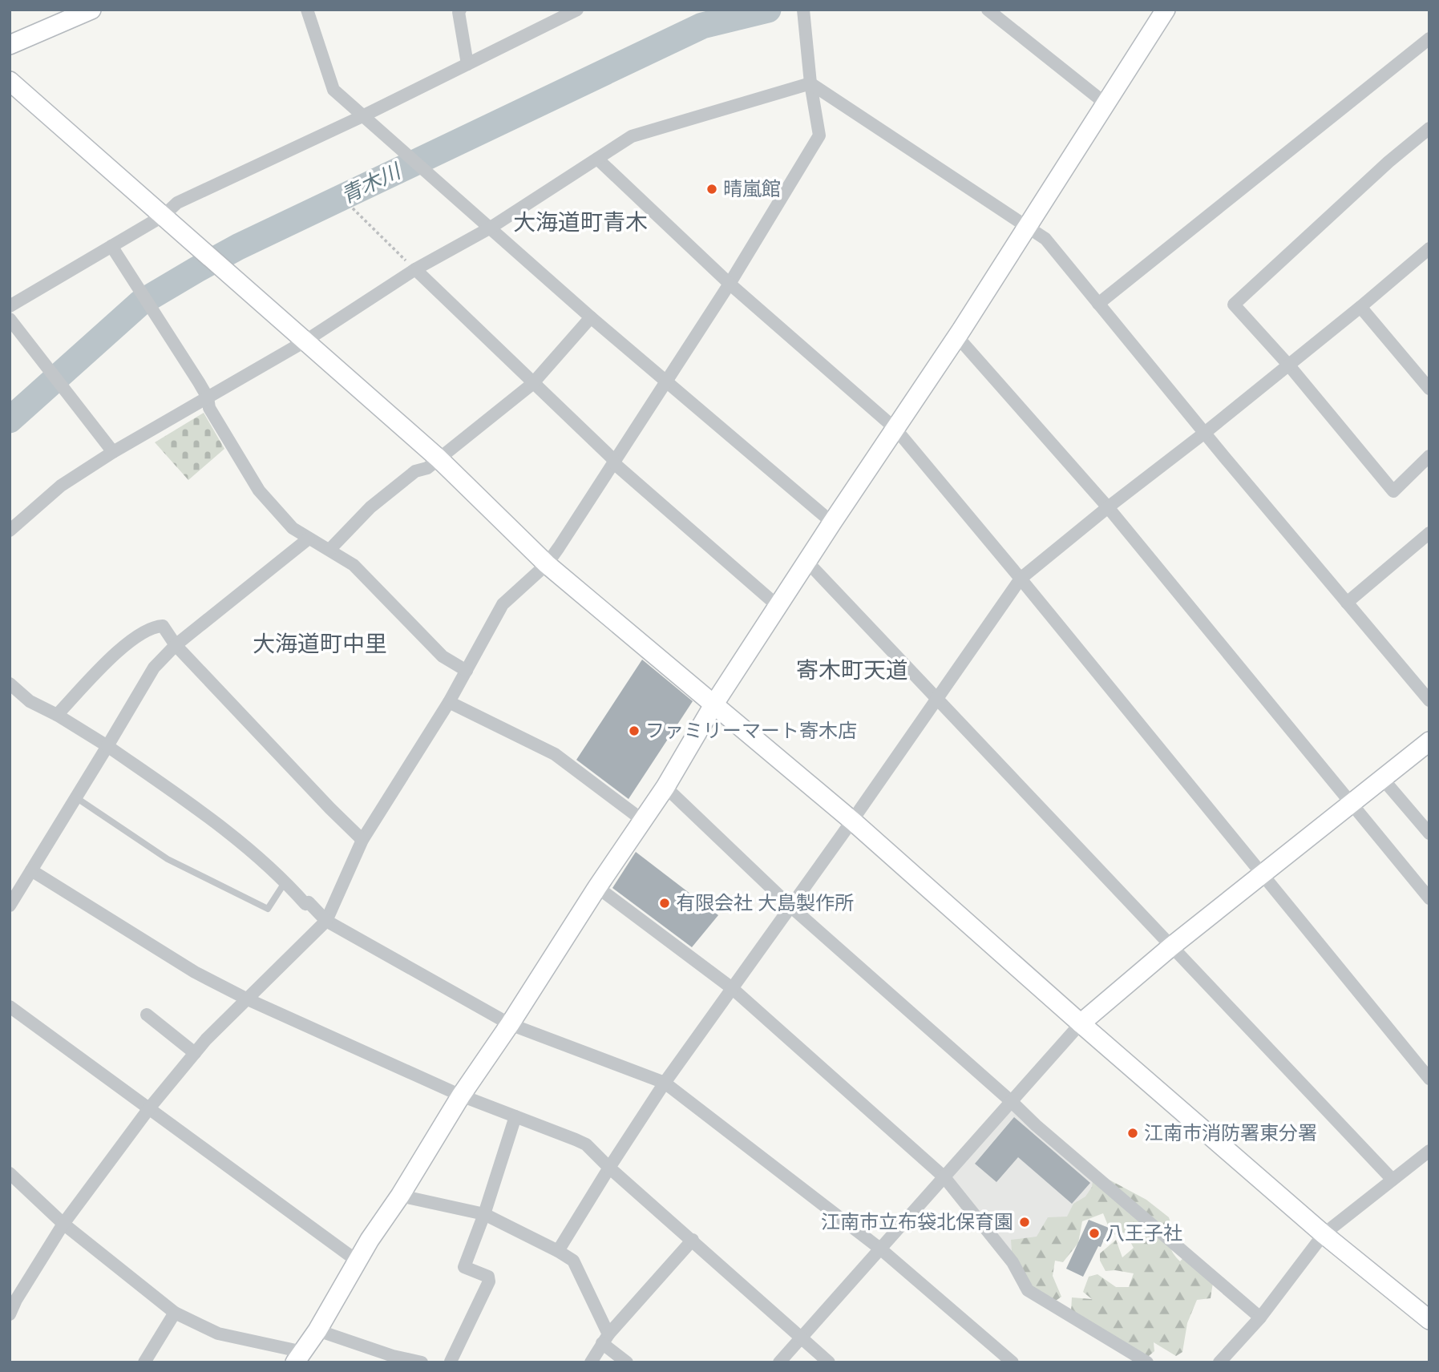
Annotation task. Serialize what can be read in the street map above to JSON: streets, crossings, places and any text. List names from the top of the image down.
{
  "districts": ["大海道町青木", "大海道町中里", "寄木町天道"],
  "water": ["青木川"],
  "places": [
    "晴嵐館",
    "ファミリーマート寄木店",
    "有限会社 大島製作所",
    "江南市消防署東分署",
    "江南市立布袋北保育園",
    "八王子社"
  ]
}
